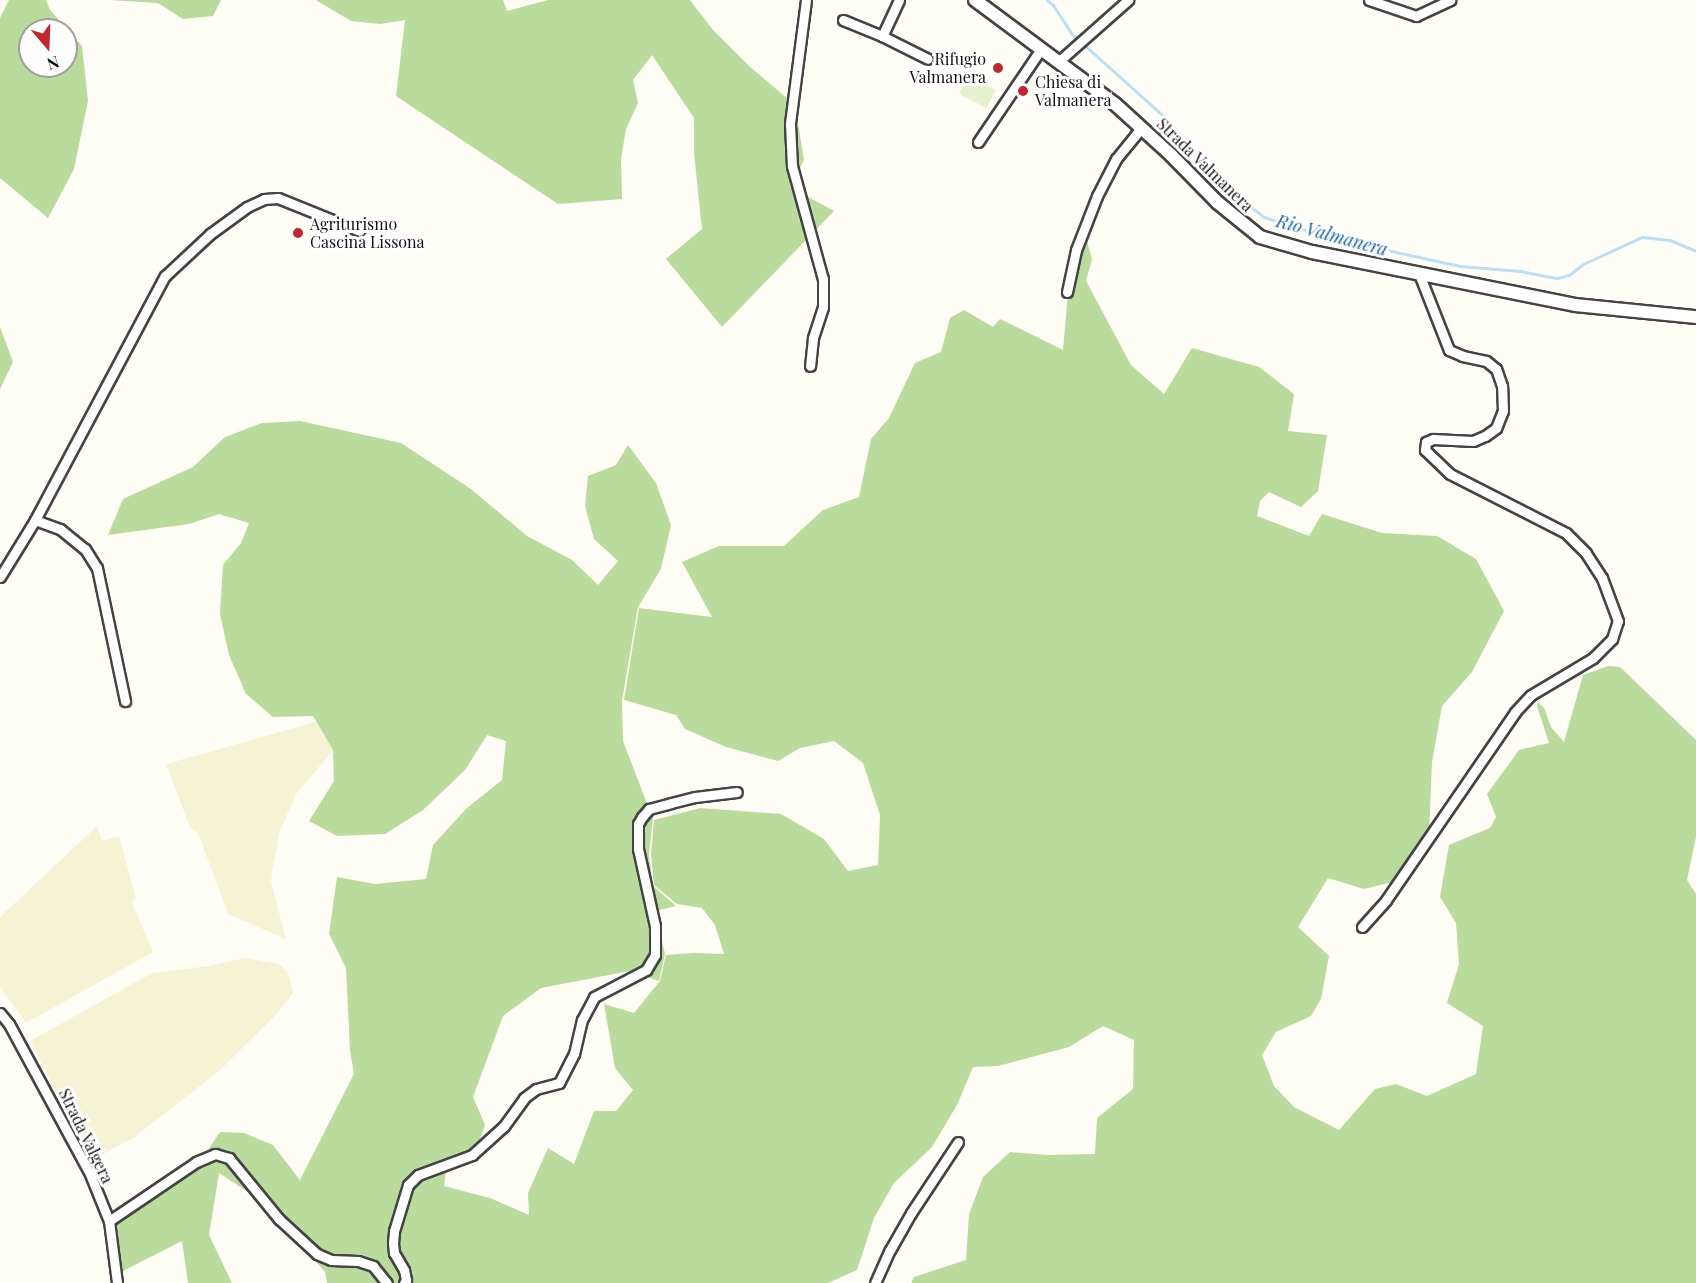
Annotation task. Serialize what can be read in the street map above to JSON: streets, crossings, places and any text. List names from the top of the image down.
{
  "streets": {
    "street": ["Strada Valmanera", "Strada Valgera"]
  },
  "water": ["Rio Valmanera"],
  "places": ["Rifugio Valmanera", "Chiesa di Valmanera", "Agriturismo Cascina Lissona"],
  "north": "bottom"
}
